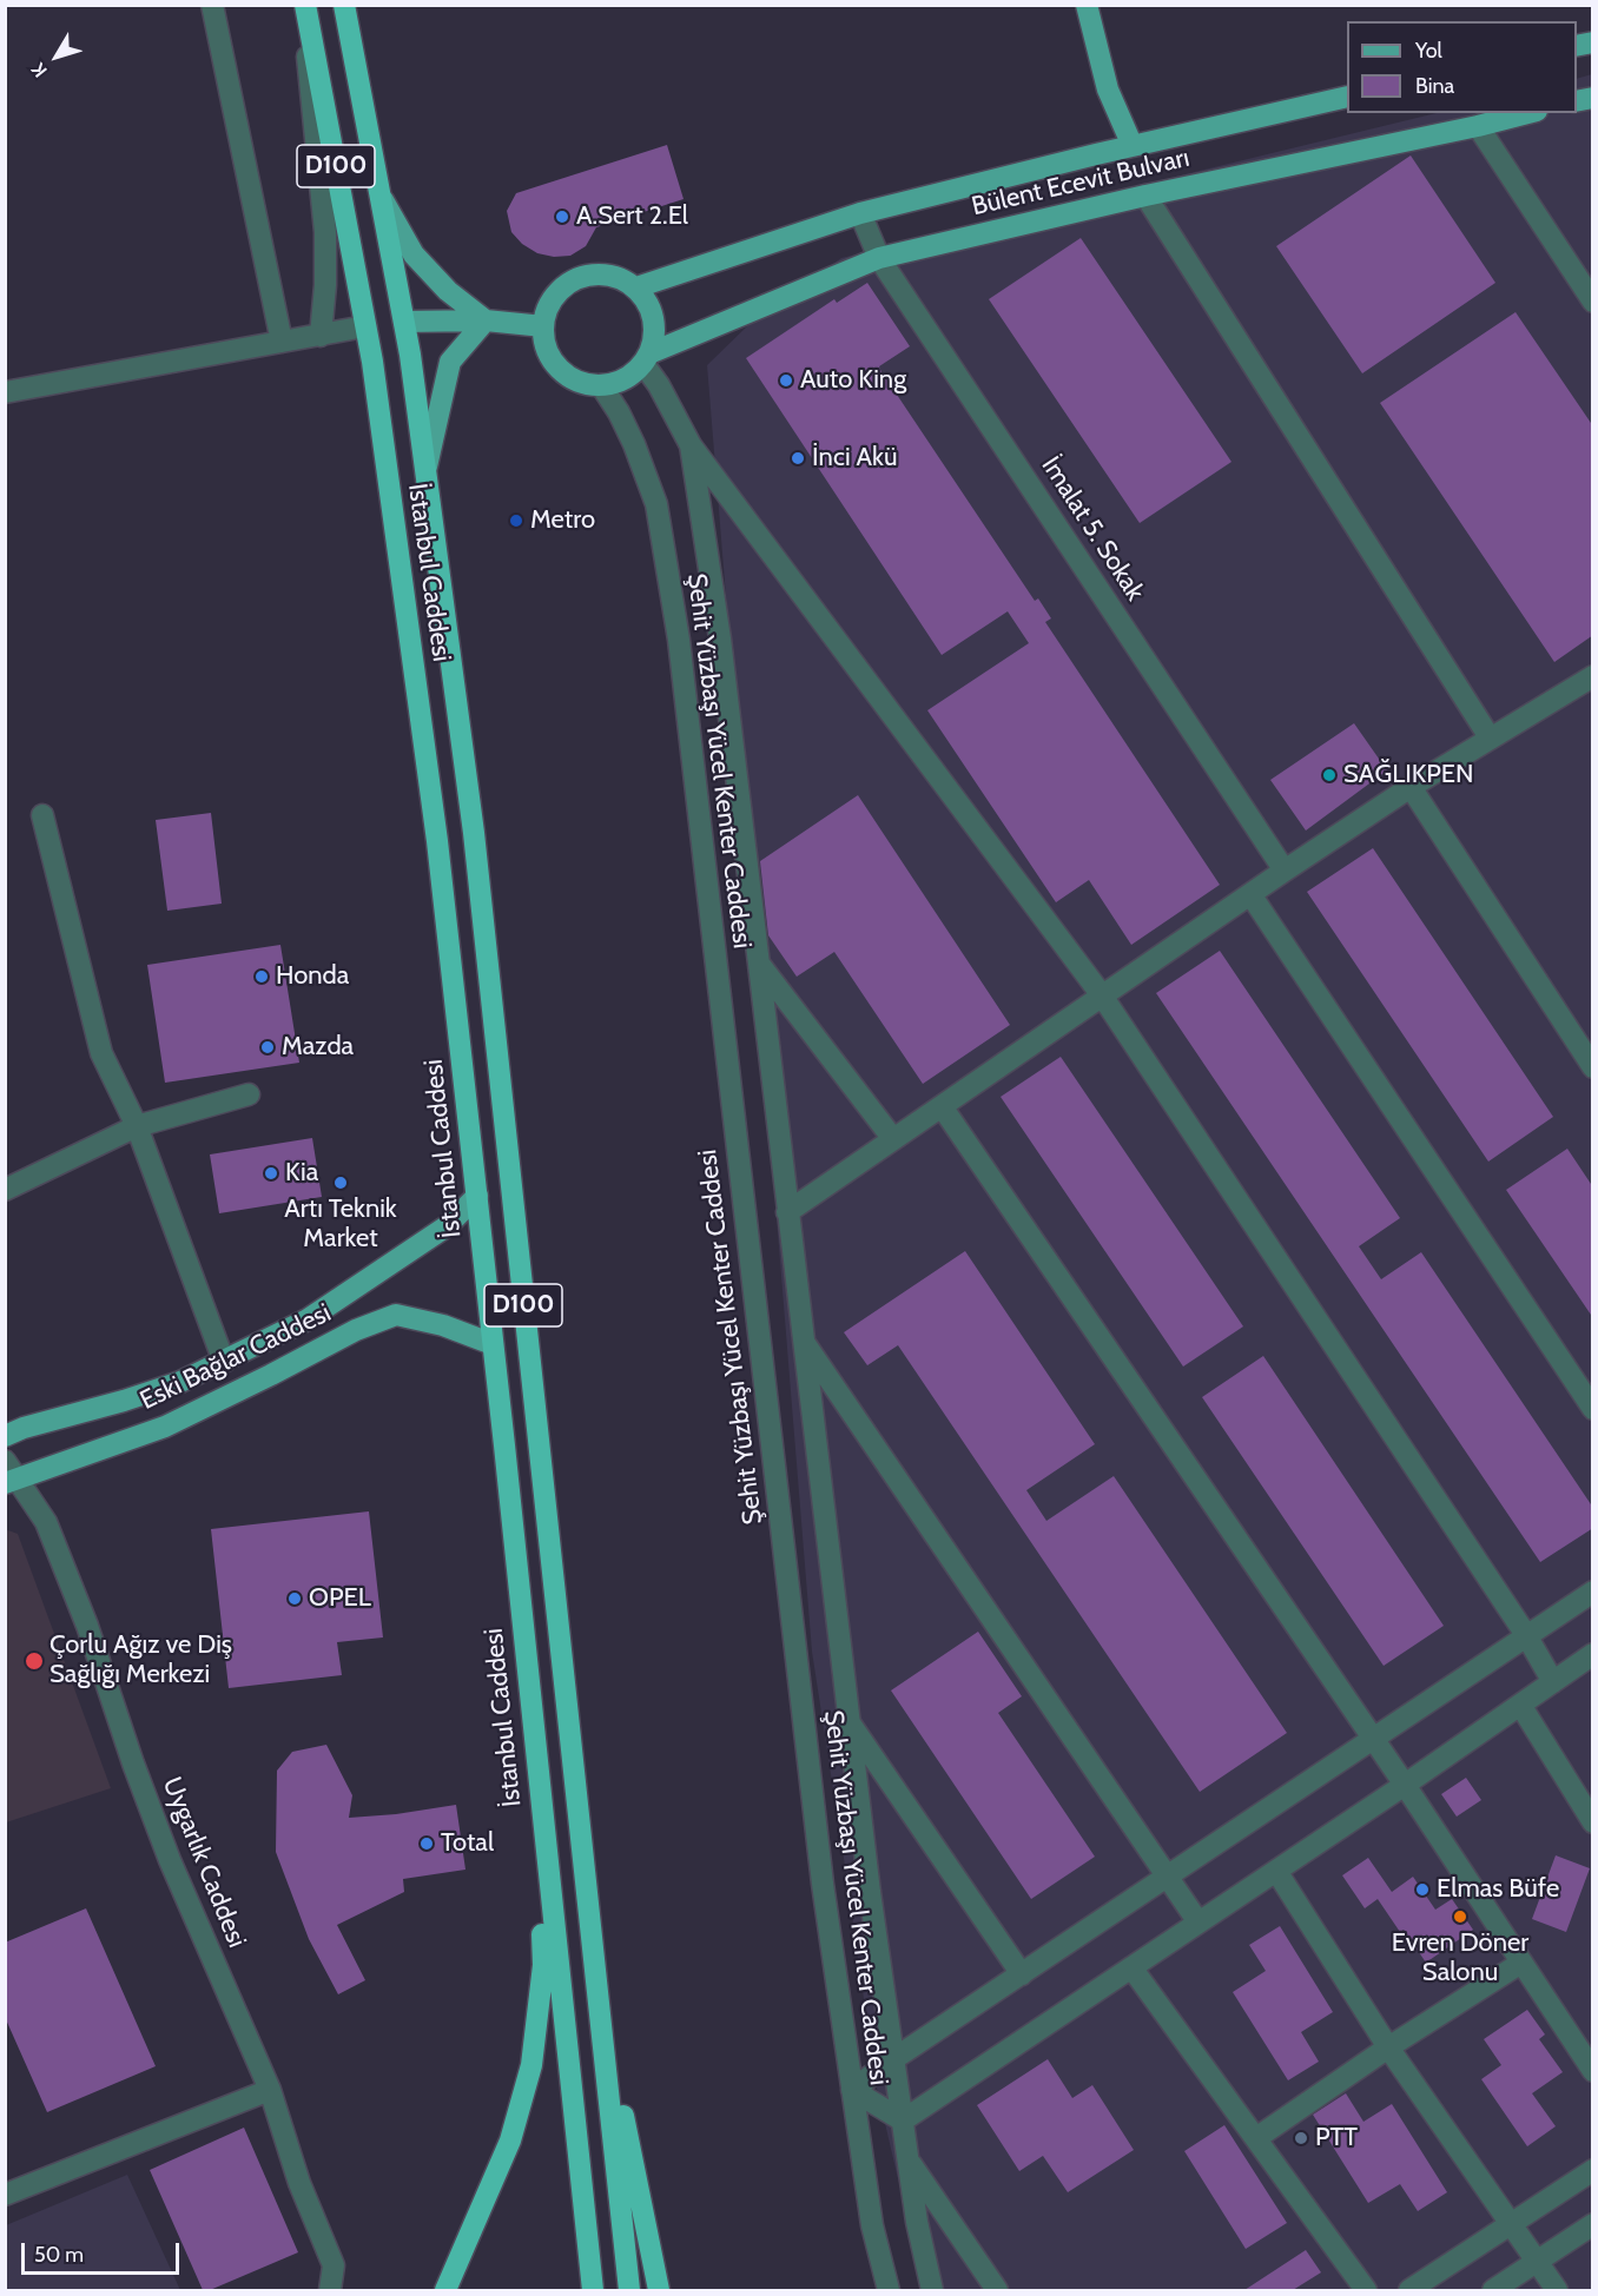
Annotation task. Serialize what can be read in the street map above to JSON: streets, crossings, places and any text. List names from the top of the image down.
{
  "streets": {
    "highway": ["D100", "İstanbul Caddesi"],
    "main road": ["Bülent Ecevit Bulvarı", "Eski Bağlar Caddesi"],
    "street": ["İmalat 5. Sokak", "Şehit Yüzbaşı Yücel Kenter Caddesi", "Uygarlık Caddesi"]
  },
  "crossings": [
    ["Bülent Ecevit Bulvarı", "İmalat 5. Sokak"],
    ["Bülent Ecevit Bulvarı", "Şehit Yüzbaşı Yücel Kenter Caddesi"],
    ["İstanbul Caddesi", "Eski Bağlar Caddesi"],
    ["Eski Bağlar Caddesi", "Uygarlık Caddesi"]
  ],
  "places": [
    "A.Sert 2.El",
    "Auto King",
    "İnci Akü",
    "Metro",
    "SAĞLIKPEN",
    "Honda",
    "Mazda",
    "Kia",
    "Artı Teknik Market",
    "OPEL",
    "Çorlu Ağız ve Diş Sağlığı Merkezi",
    "Total",
    "Elmas Büfe",
    "Evren Döner Salonu",
    "PTT"
  ],
  "legend": ["Yol", "Bina"],
  "scale_bar": "50 m",
  "north": "bottom left"
}
